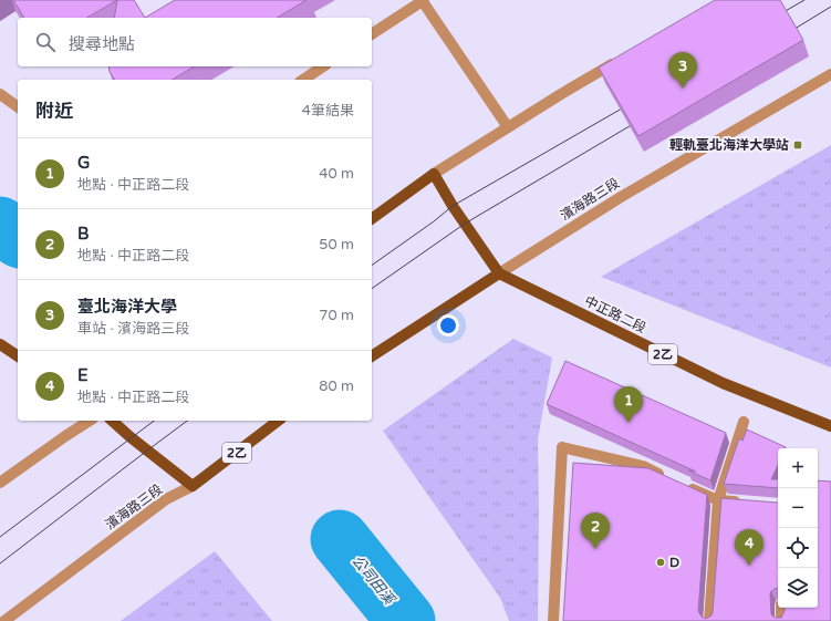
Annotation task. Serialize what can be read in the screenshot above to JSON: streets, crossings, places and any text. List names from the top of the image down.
{
  "streets": {
    "main road": ["濱海路三段", "中正路二段", "2乙"]
  },
  "crossings": [
    ["濱海路三段", "中正路二段"]
  ],
  "water": ["公司田溪"],
  "places": {
    "transit": ["輕軌臺北海洋大學站"],
    "other": ["D"]
  },
  "page": {
    "search": "搜尋地點",
    "pins": [
      "3",
      "1",
      "2",
      "4"
    ],
    "heading": ["附近", "4筆結果"],
    "list": [
      {
        "mark": "1",
        "name": "G",
        "note": "地點 · 中正路二段",
        "value": "40 m"
      },
      {
        "mark": "2",
        "name": "B",
        "note": "地點 · 中正路二段",
        "value": "50 m"
      },
      {
        "mark": "3",
        "name": "臺北海洋大學",
        "note": "車站 · 濱海路三段",
        "value": "70 m"
      },
      {
        "mark": "4",
        "name": "E",
        "note": "地點 · 中正路二段",
        "value": "80 m"
      }
    ],
    "map_buttons": ["+", "−"]
  }
}
